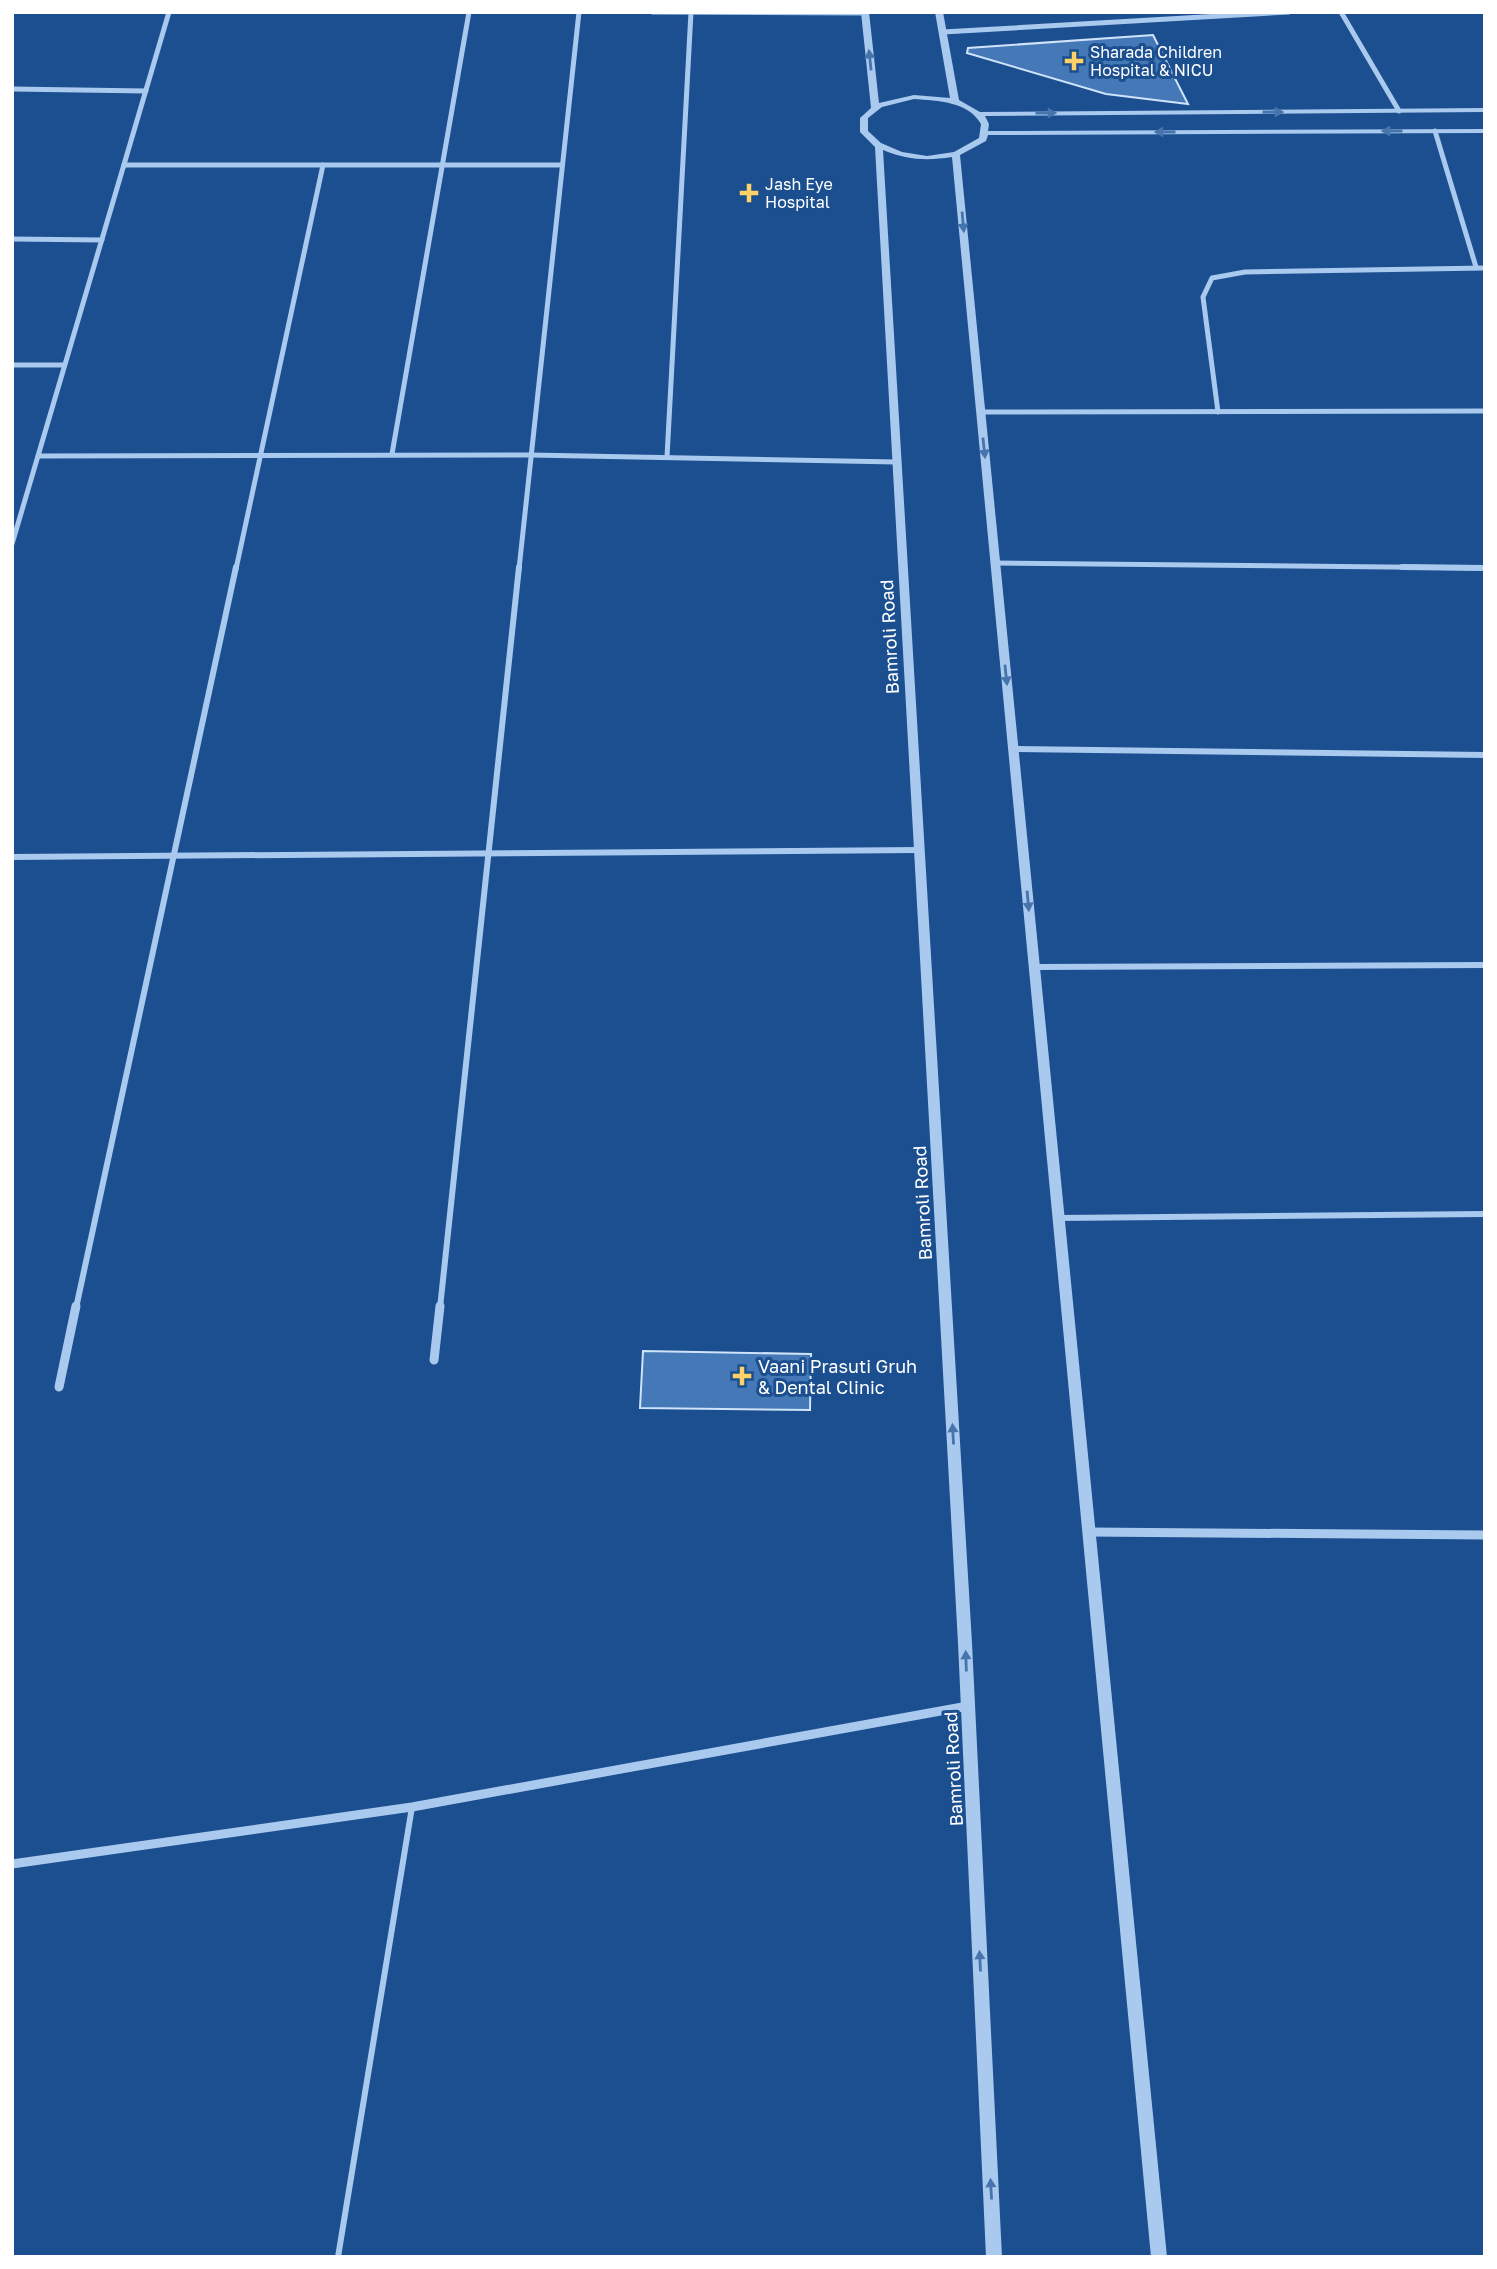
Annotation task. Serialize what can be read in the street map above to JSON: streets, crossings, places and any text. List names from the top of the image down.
{
  "streets": {
    "street": ["Bamroli Road"]
  },
  "one_way": ["Bamroli Road"],
  "places": {
    "health": ["Sharada Children Hospital & NICU", "Jash Eye Hospital", "Vaani Prasuti Gruh & Dental Clinic"]
  }
}
